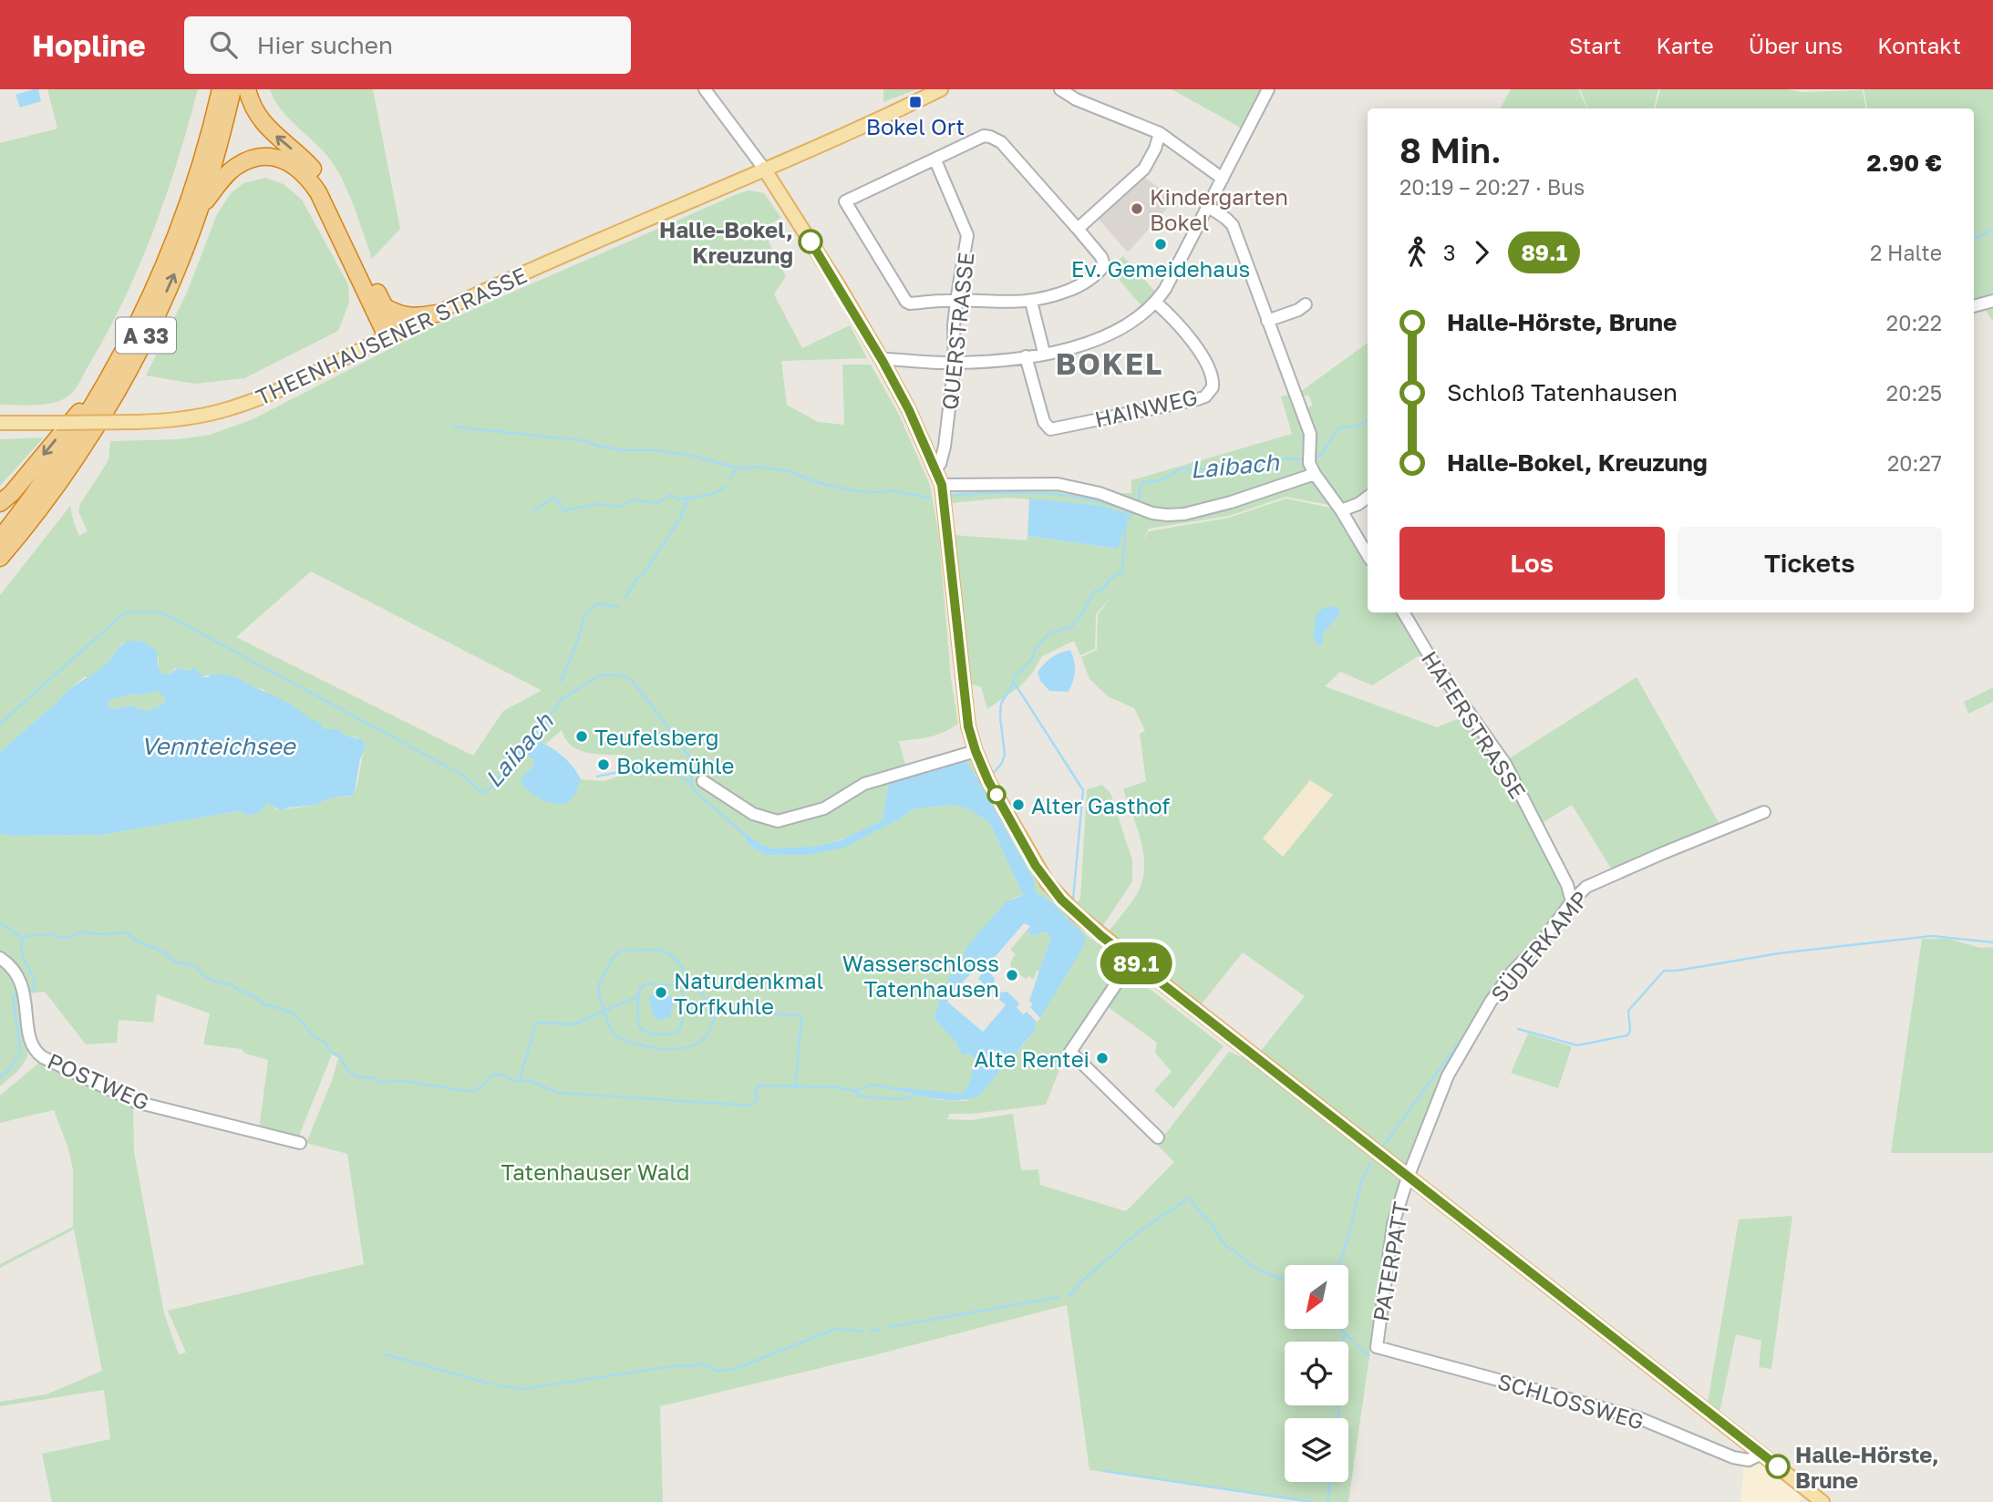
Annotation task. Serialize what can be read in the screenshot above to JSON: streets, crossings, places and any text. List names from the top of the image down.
{
  "streets": {
    "highway": ["A 33"],
    "main road": ["THEENHAUSENER STRASSE"],
    "street": [
      "QUERSTRASSE",
      "HAINWEG",
      "HAFERSTRASSE",
      "SÜDERKAMP",
      "POSTWEG",
      "PATERPATT",
      "SCHLOSSWEG"
    ]
  },
  "crossings": [
    ["HAFERSTRASSE", "SÜDERKAMP"],
    ["SÜDERKAMP", "PATERPATT"],
    ["PATERPATT", "SCHLOSSWEG"]
  ],
  "districts": ["BOKEL"],
  "water": ["Laibach", "Vennteichsee"],
  "parks": ["Tatenhauser Wald"],
  "places": {
    "transit": ["Bokel Ort"],
    "other": [
      "Kindergarten Bokel",
      "Halle-Bokel, Kreuzung",
      "Ev. Gemeidehaus",
      "Teufelsberg",
      "Bokemühle",
      "Alter Gasthof",
      "Wasserschloss Tatenhausen",
      "Naturdenkmal Torfkuhle",
      "Alte Rentei",
      "Halle-Hörste, Brune"
    ]
  },
  "lines": ["bus line 89.1"],
  "north": "bottom left",
  "page": {
    "header": "Hopline",
    "search": "Hier suchen",
    "nav": [
      "Start",
      "Karte",
      "Über uns",
      "Kontakt"
    ],
    "on_map": "89.1",
    "heading": ["8 Min.", "20:19 – 20:27 · Bus", "2.90 €"],
    "legs": ["3", "89.1", "2 Halte"],
    "list": [
      {
        "name": "Halle-Hörste, Brune",
        "value": "20:22"
      },
      {
        "name": "Schloß Tatenhausen",
        "value": "20:25"
      },
      {
        "name": "Halle-Bokel, Kreuzung",
        "value": "20:27"
      }
    ],
    "buttons": ["Los", "Tickets"]
  }
}
